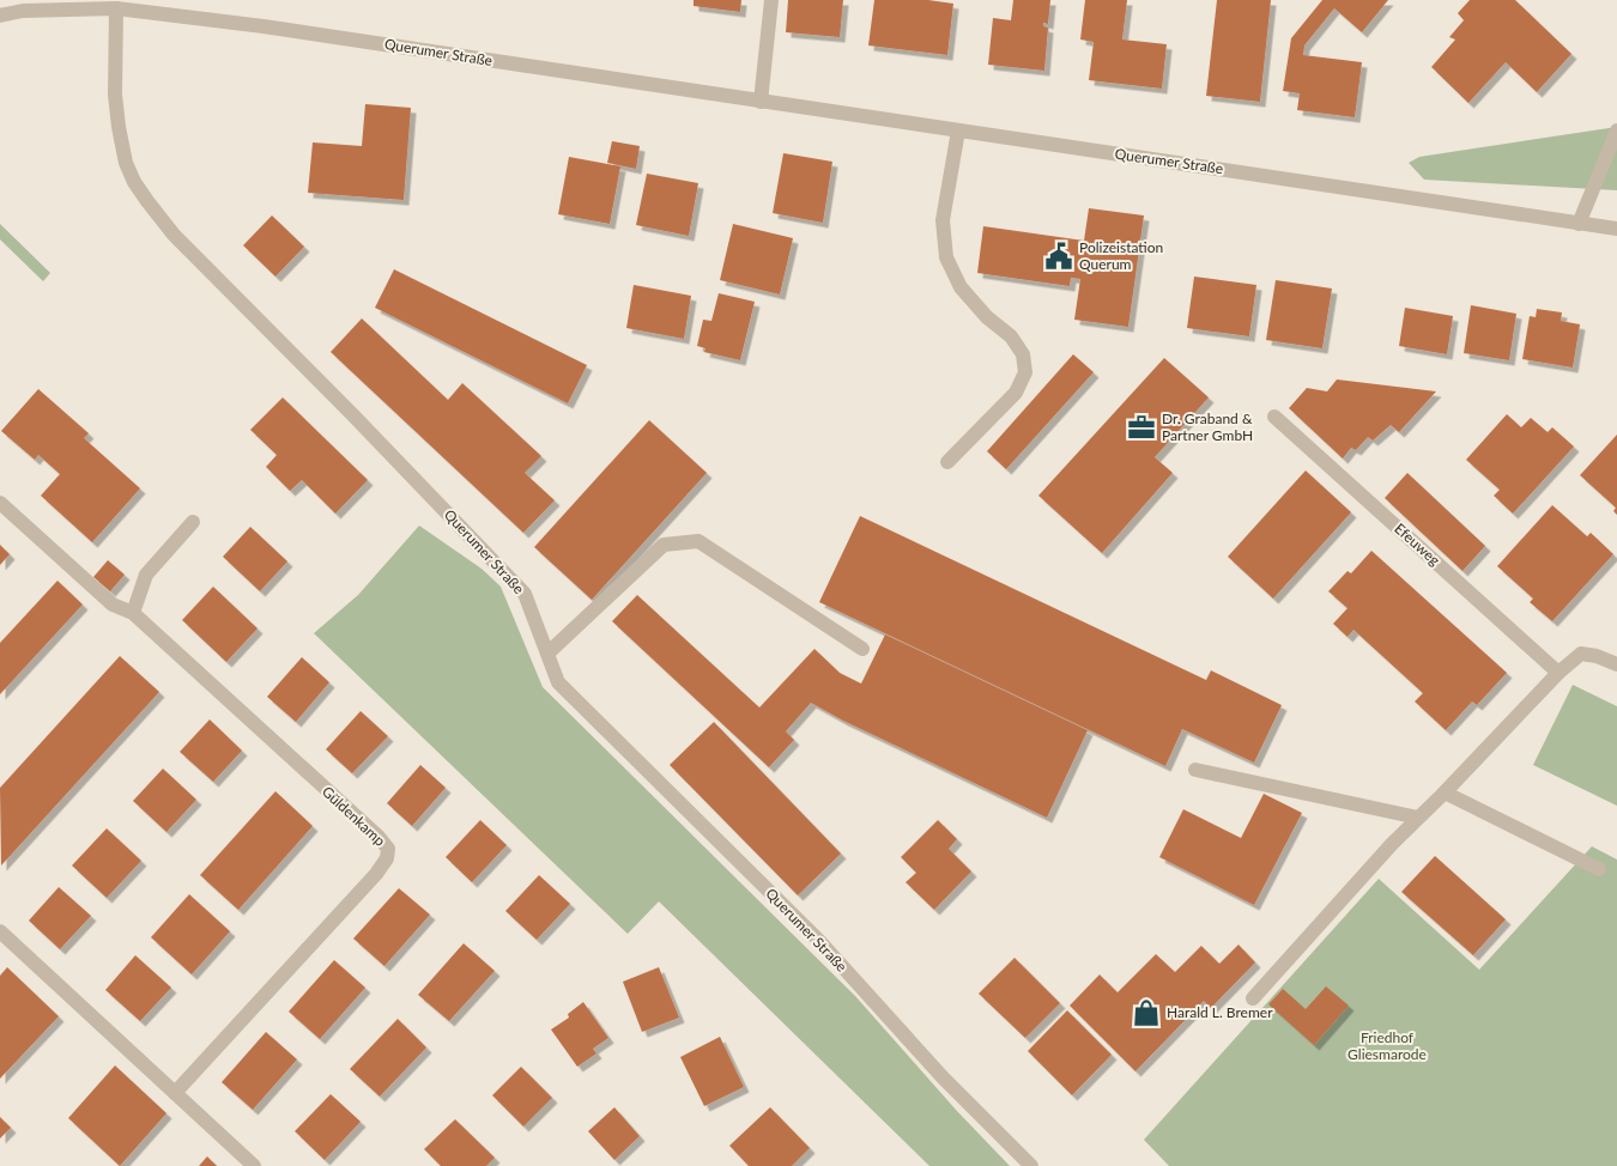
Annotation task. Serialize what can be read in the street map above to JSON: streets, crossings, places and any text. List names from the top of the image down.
{
  "streets": {
    "street": ["Querumer Straße", "Efeuweg", "Güldenkamp"]
  },
  "parks": ["Friedhof Gliesmarode"],
  "places": {
    "public building": ["Polizeistation Querum"],
    "office": ["Dr. Graband & Partner GmbH"],
    "shop": ["Harald L. Bremer"]
  }
}
